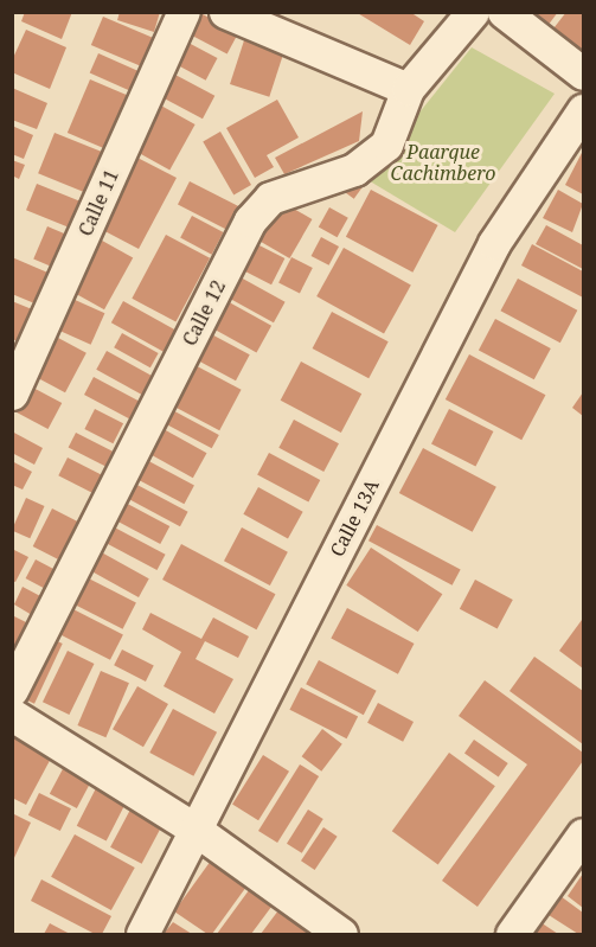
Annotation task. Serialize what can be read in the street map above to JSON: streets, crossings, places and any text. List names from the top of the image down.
{
  "streets": {
    "street": ["Calle 11", "Calle 12", "Calle 13A"]
  },
  "parks": ["Paarque Cachimbero"]
}
